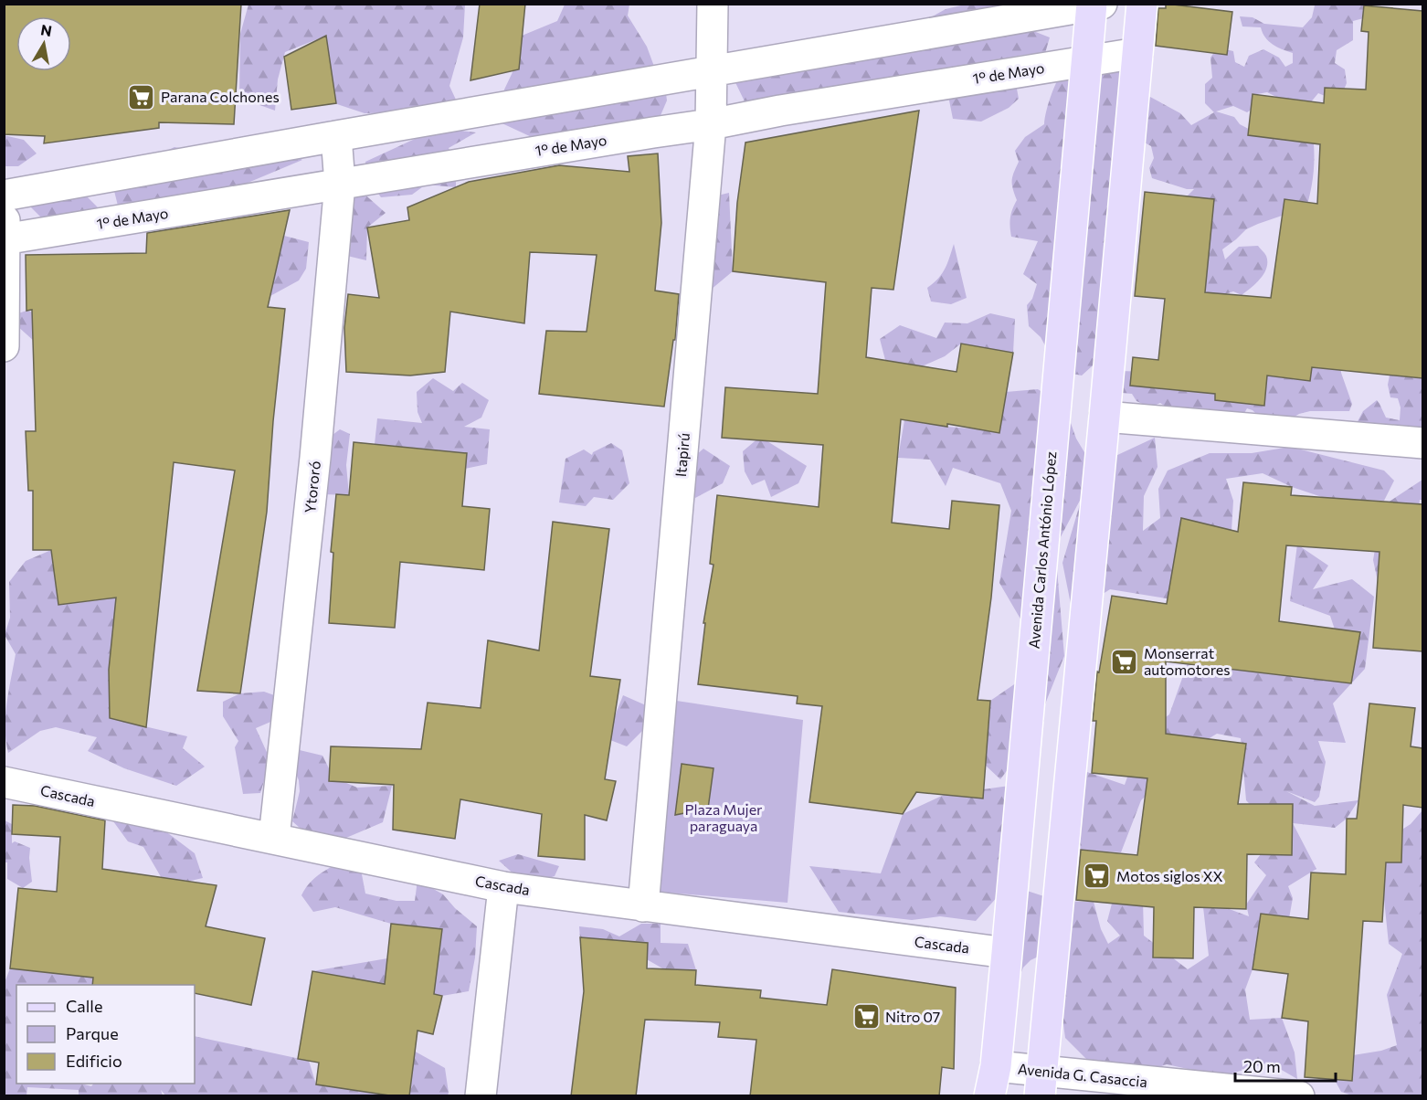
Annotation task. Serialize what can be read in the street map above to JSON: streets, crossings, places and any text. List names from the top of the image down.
{
  "streets": {
    "main road": ["Avenida Carlos António López"],
    "street": [
      "1° de Mayo",
      "Itapirú",
      "Ytororó",
      "Cascada",
      "Avenida G. Casaccia"
    ]
  },
  "crossings": [
    ["1° de Mayo", "Itapirú"],
    ["1° de Mayo", "Ytororó"],
    ["1° de Mayo", "Avenida Carlos António López"],
    ["Itapirú", "Cascada"],
    ["Ytororó", "Cascada"],
    ["Avenida Carlos António López", "Cascada"],
    ["Avenida Carlos António López", "Avenida G. Casaccia"]
  ],
  "parks": ["Plaza Mujer paraguaya"],
  "places": {
    "supermarket": [
      "Parana Colchones",
      "Monserrat automotores",
      "Motos siglos XX",
      "Nitro 07"
    ]
  },
  "legend": ["Calle", "Parque", "Edificio"],
  "scale_bar": "20 m",
  "north": "top"
}
